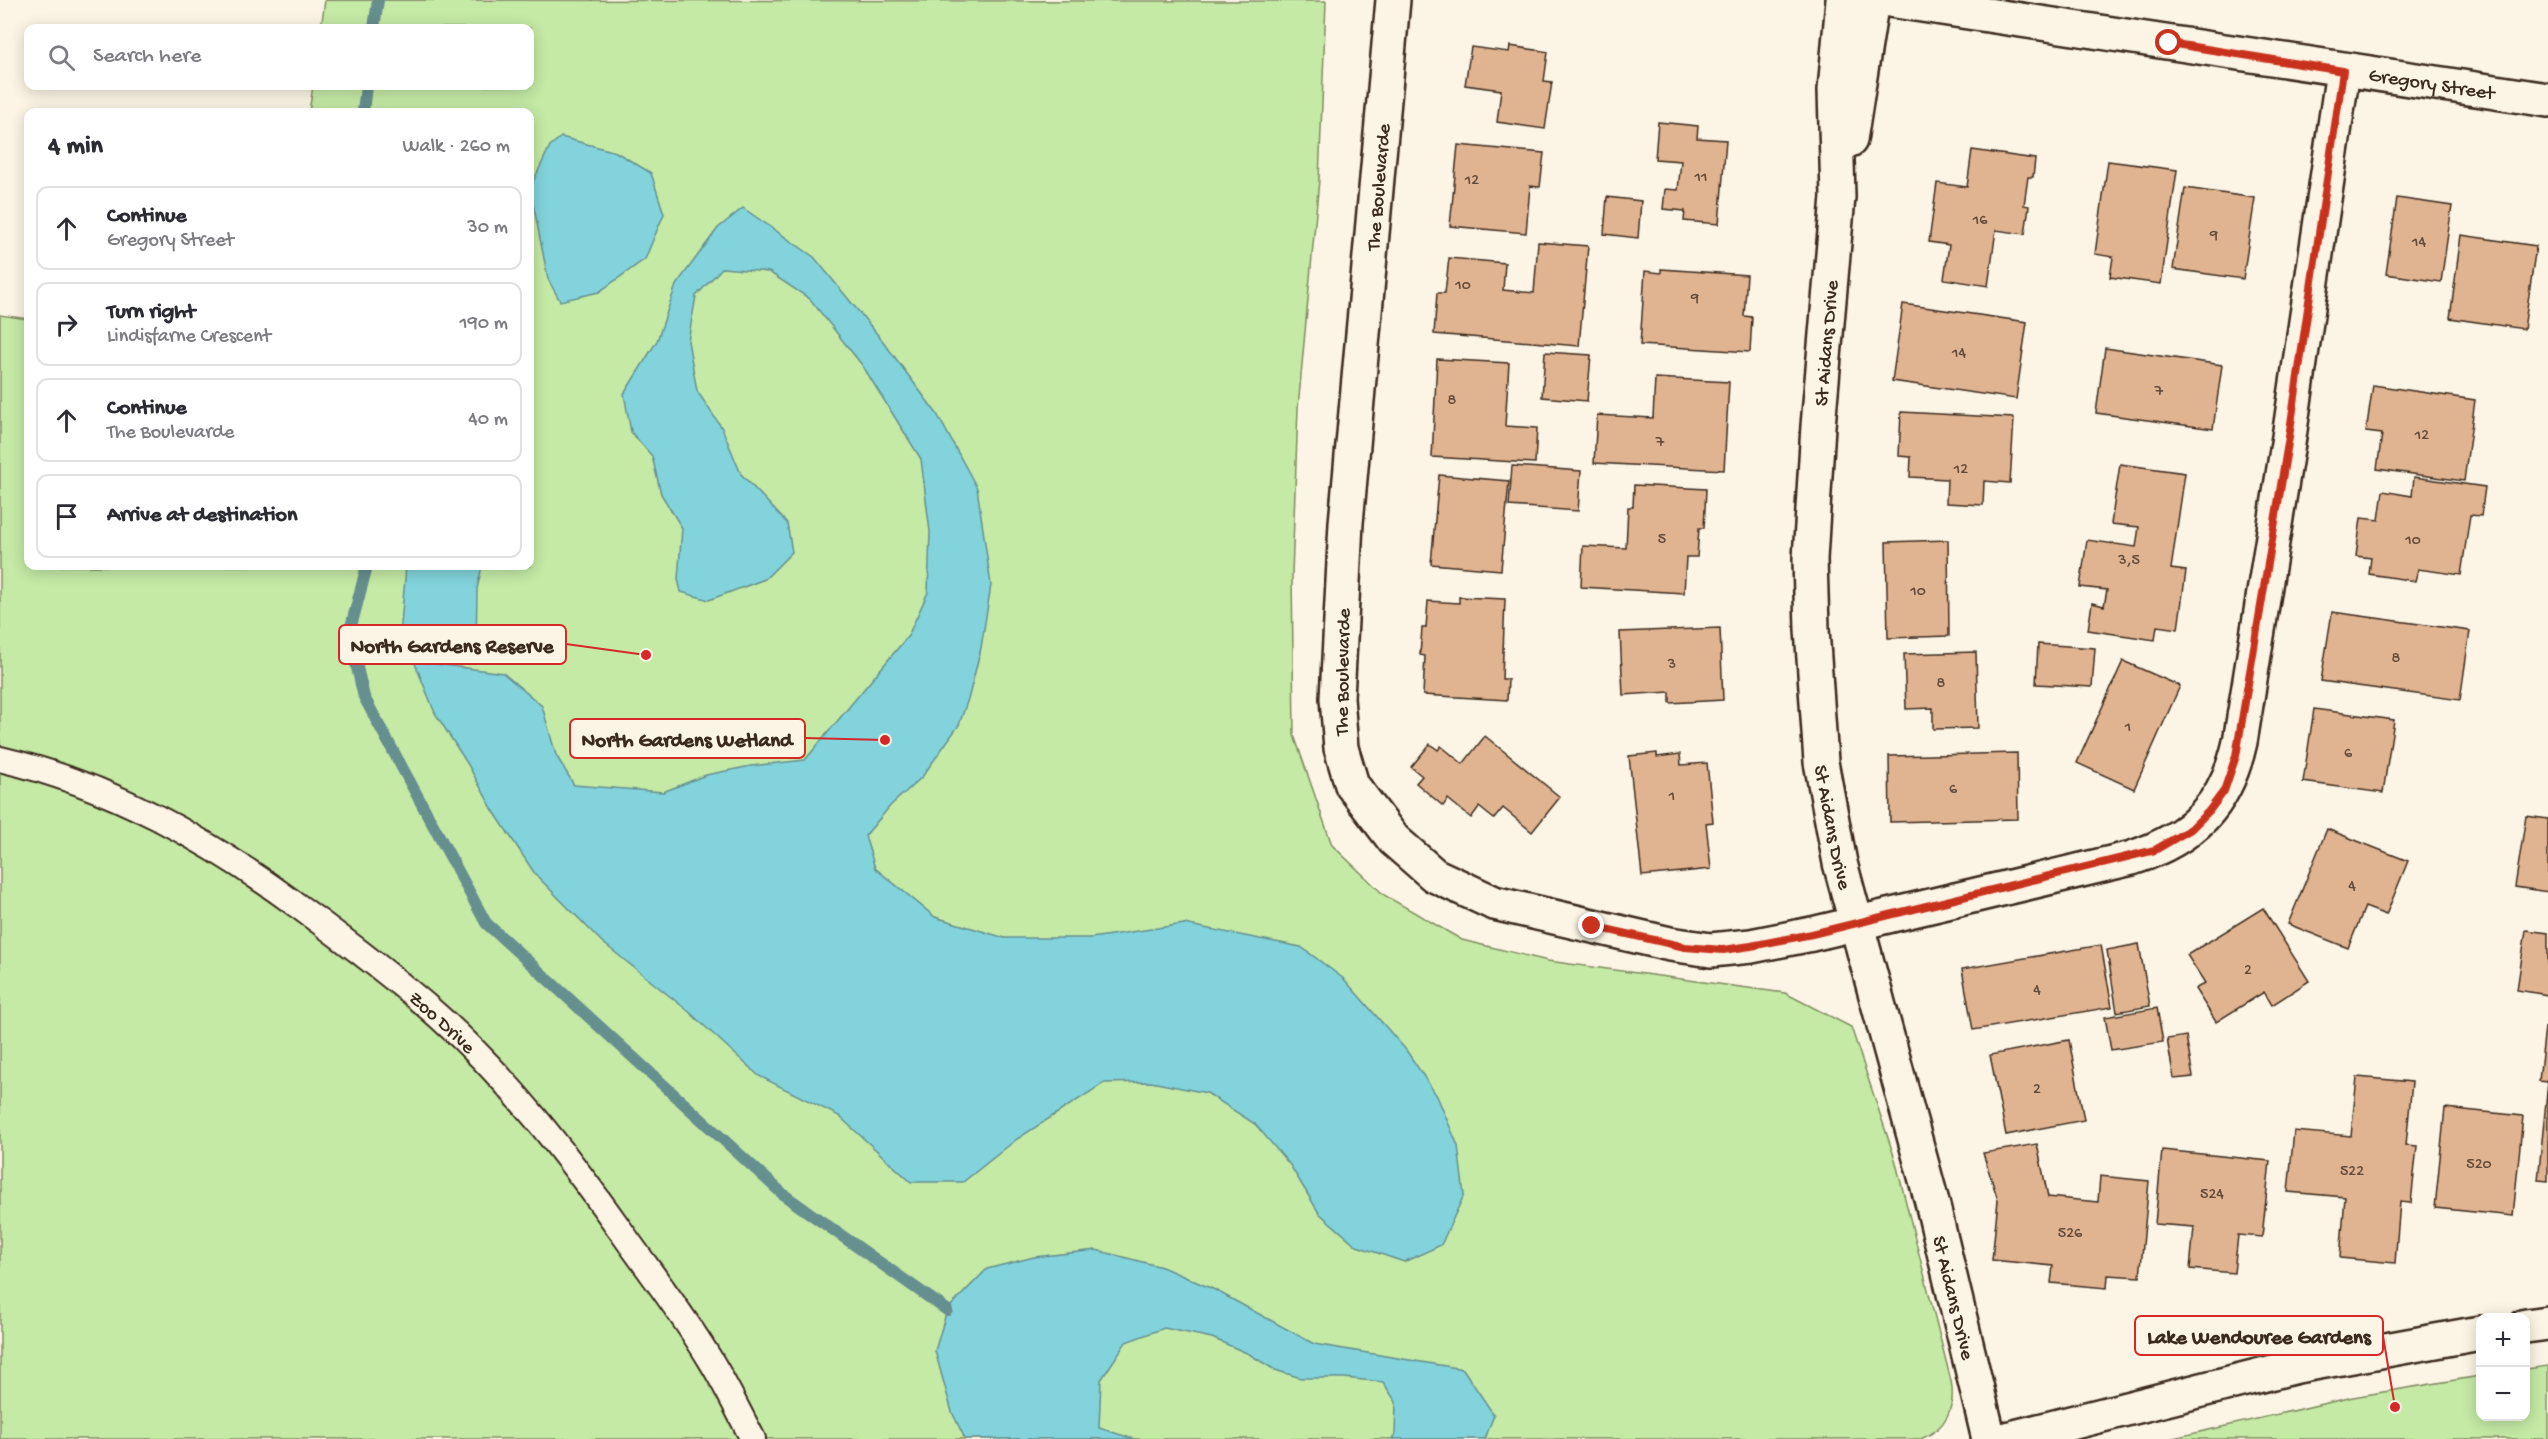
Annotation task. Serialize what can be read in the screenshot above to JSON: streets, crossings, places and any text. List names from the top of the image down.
{
  "streets": {
    "street": ["Gregory Street", "The Boulevarde", "St Aidans Drive"],
    "lane": ["Zoo Drive"]
  },
  "crossings": [
    ["Gregory Street", "The Boulevarde"],
    ["The Boulevarde", "St Aidans Drive"]
  ],
  "places": ["North Gardens Reserve", "North Gardens Wetland", "Lake Wendouree Gardens"],
  "house_numbers": [
    "11",
    "12",
    "16",
    "9",
    "14",
    "10",
    "9",
    "14",
    "7",
    "8",
    "12",
    "7",
    "12",
    "5",
    "10",
    "3,5",
    "10",
    "8",
    "3",
    "8",
    "1",
    "6",
    "6",
    "1",
    "4",
    "2",
    "4",
    "2",
    "520",
    "522",
    "524",
    "526"
  ],
  "page": {
    "search": "Search here",
    "heading": ["4 min", "Walk · 260 m"],
    "list": [
      ["Continue", "Gregory Street", "30 m"],
      ["Turn right", "Lindisfarne Crescent", "190 m"],
      ["Continue", "The Boulevarde", "40 m"],
      "Arrive at destination"
    ],
    "map_buttons": ["+", "−"]
  }
}
